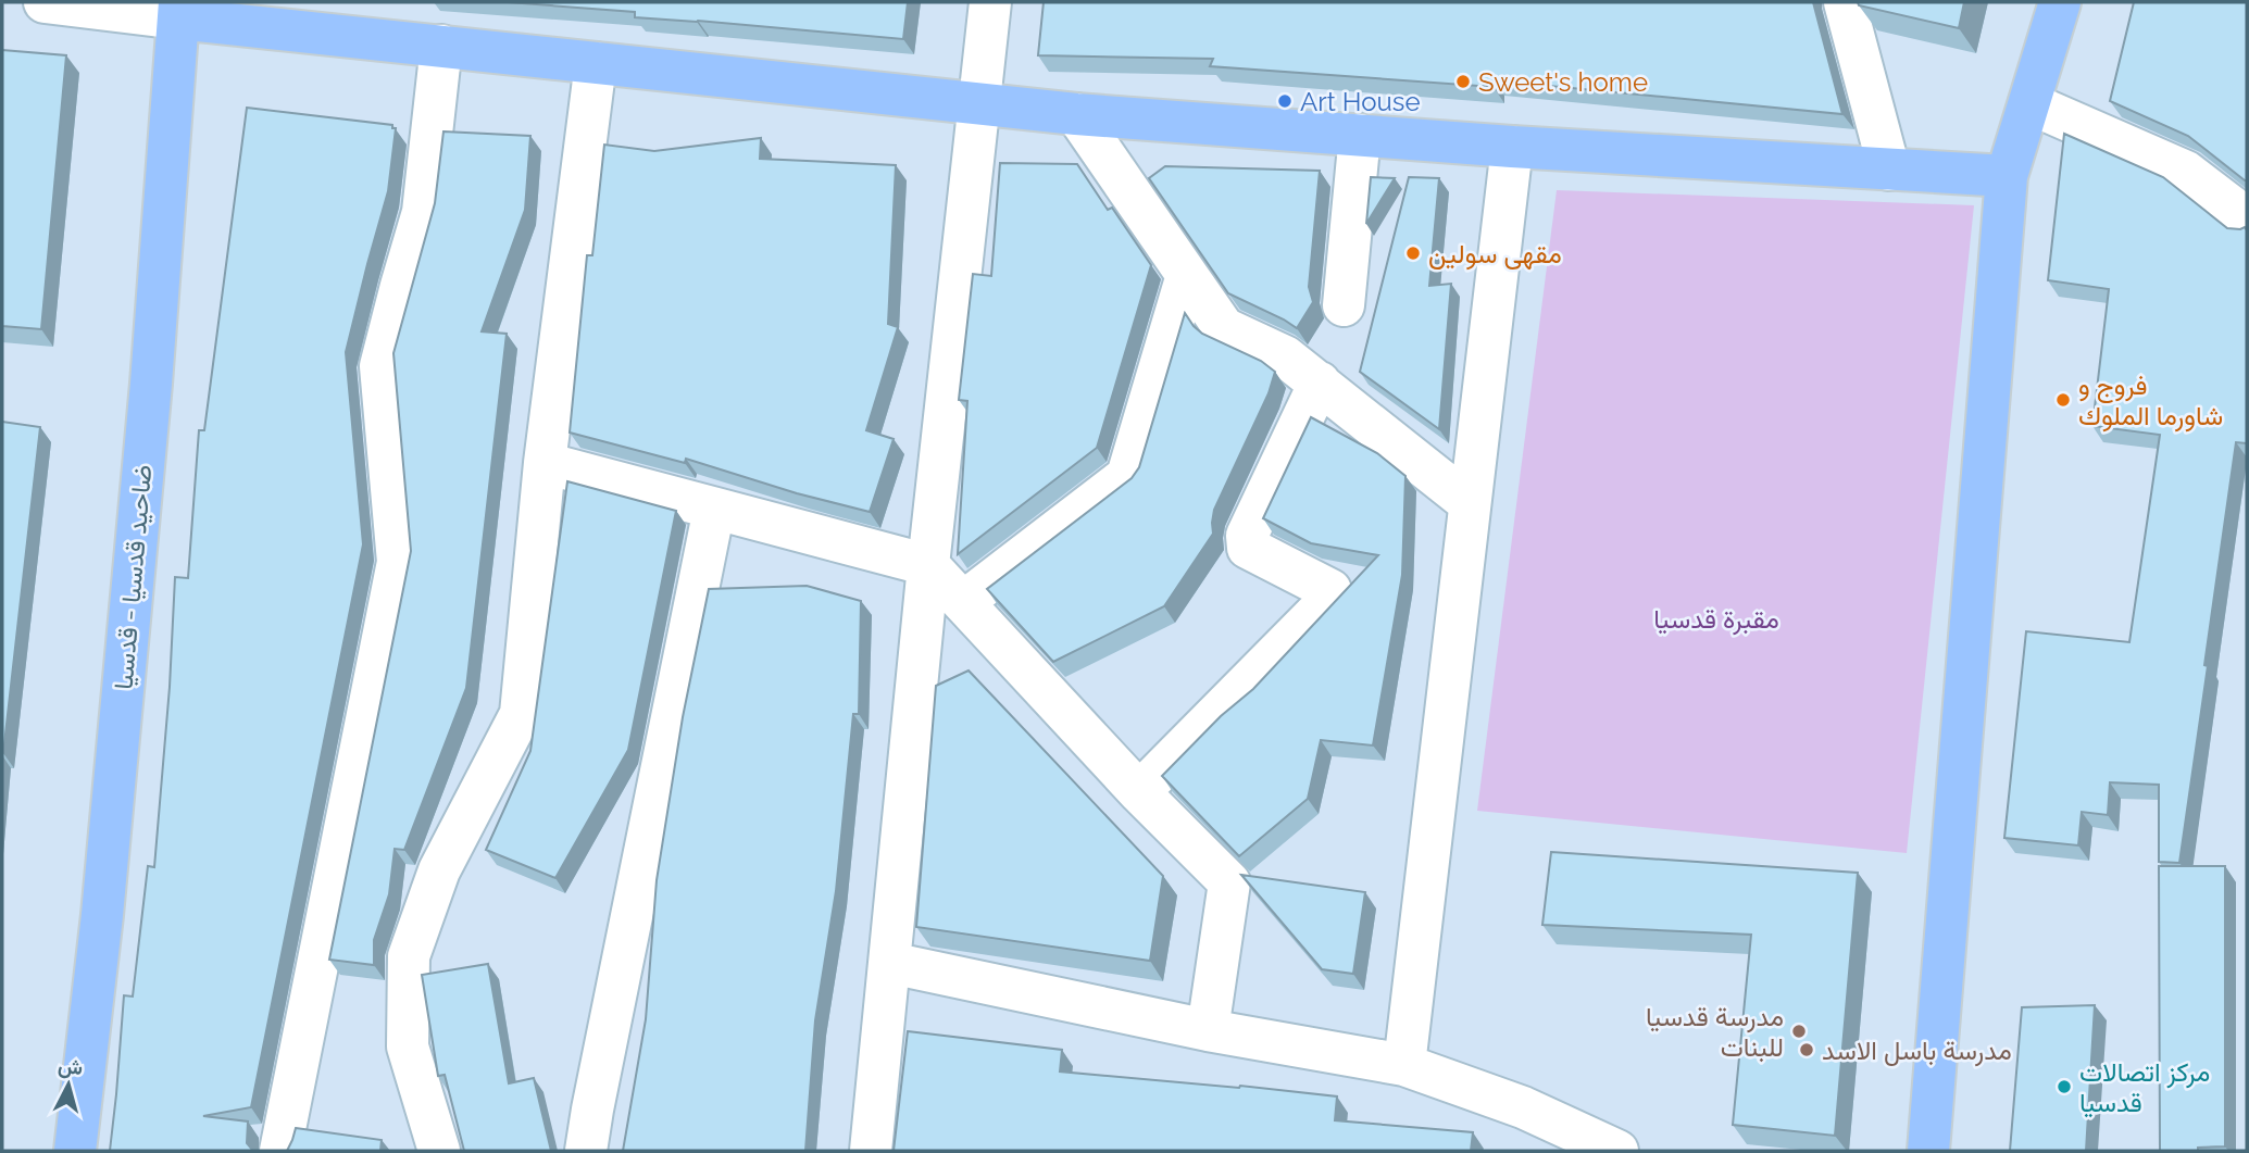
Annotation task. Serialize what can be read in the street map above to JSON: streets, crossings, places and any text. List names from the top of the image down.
{
  "streets": {
    "main road": ["ضاحيد قدسيا - قدسيا"]
  },
  "parks": ["مقبرة قدسيا"],
  "places": [
    "Sweet's home",
    "Art House",
    "مقهى سولين",
    "فروج و شاورما الملوك",
    "مدرسة قدسيا للبنات",
    "مدرسة باسل الاسد",
    "مركز اتصالات قدسيا"
  ],
  "north": "top"
}
